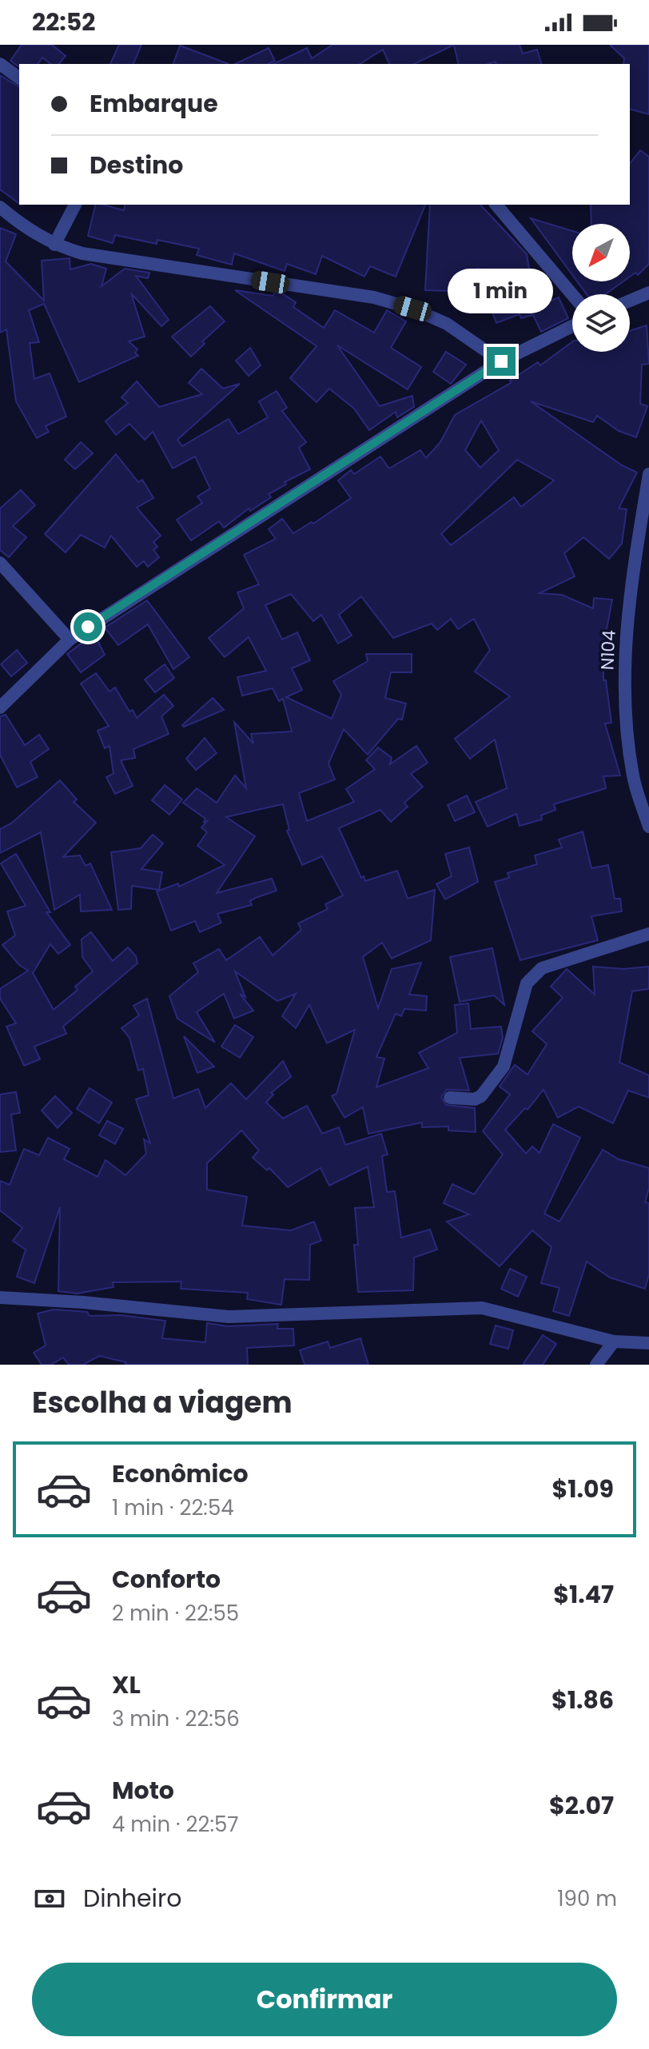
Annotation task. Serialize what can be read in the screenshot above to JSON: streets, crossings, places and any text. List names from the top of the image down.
{
  "streets": {
    "street": ["N104"]
  },
  "north": "bottom left",
  "page": {
    "status": "22:52",
    "banner": ["Embarque", "Destino"],
    "bubble": "1 min",
    "heading": "Escolha a viagem",
    "list": [
      {
        "name": "Econômico",
        "note": "1 min · 22:54",
        "value": "$1.09"
      },
      {
        "name": "Conforto",
        "note": "2 min · 22:55",
        "value": "$1.47"
      },
      {
        "name": "XL",
        "note": "3 min · 22:56",
        "value": "$1.86"
      },
      {
        "name": "Moto",
        "note": "4 min · 22:57",
        "value": "$2.07"
      }
    ],
    "pay": ["Dinheiro", "190 m"],
    "buttons": "Confirmar"
  }
}
